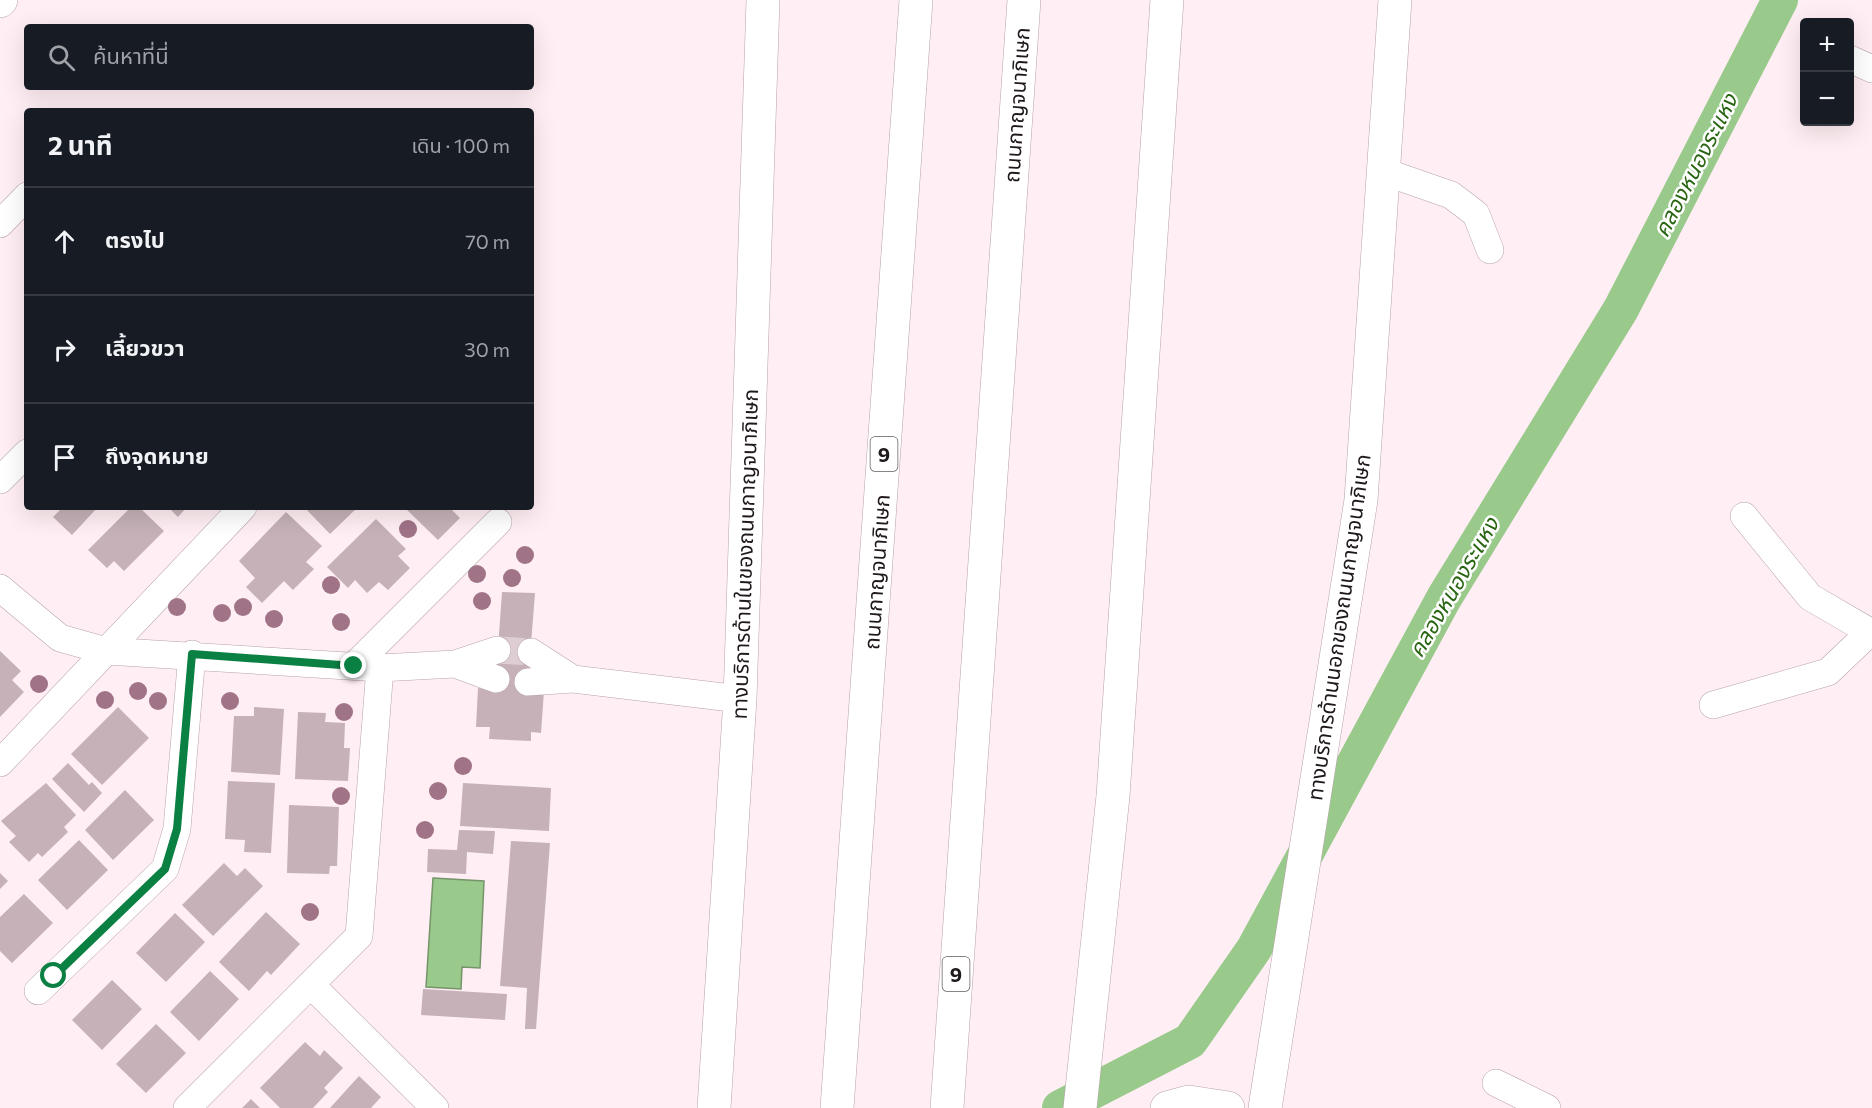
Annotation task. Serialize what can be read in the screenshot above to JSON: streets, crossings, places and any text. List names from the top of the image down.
{
  "streets": {
    "main road": [
      "ถนนกาญจนาภิเษก",
      "9",
      "ทางบริการด้านในของถนนกาญจนาภิเษก",
      "ทางบริการด้านนอกของถนนกาญจนาภิเษก"
    ]
  },
  "water": ["คลองหนองระแหง"],
  "page": {
    "map_buttons": ["+", "−"],
    "search": "ค้นหาที่นี่",
    "heading": ["2 นาที", "เดิน · 100 m"],
    "list": [
      ["ตรงไป", "70 m"],
      ["เลี้ยวขวา", "30 m"],
      "ถึงจุดหมาย"
    ]
  }
}
